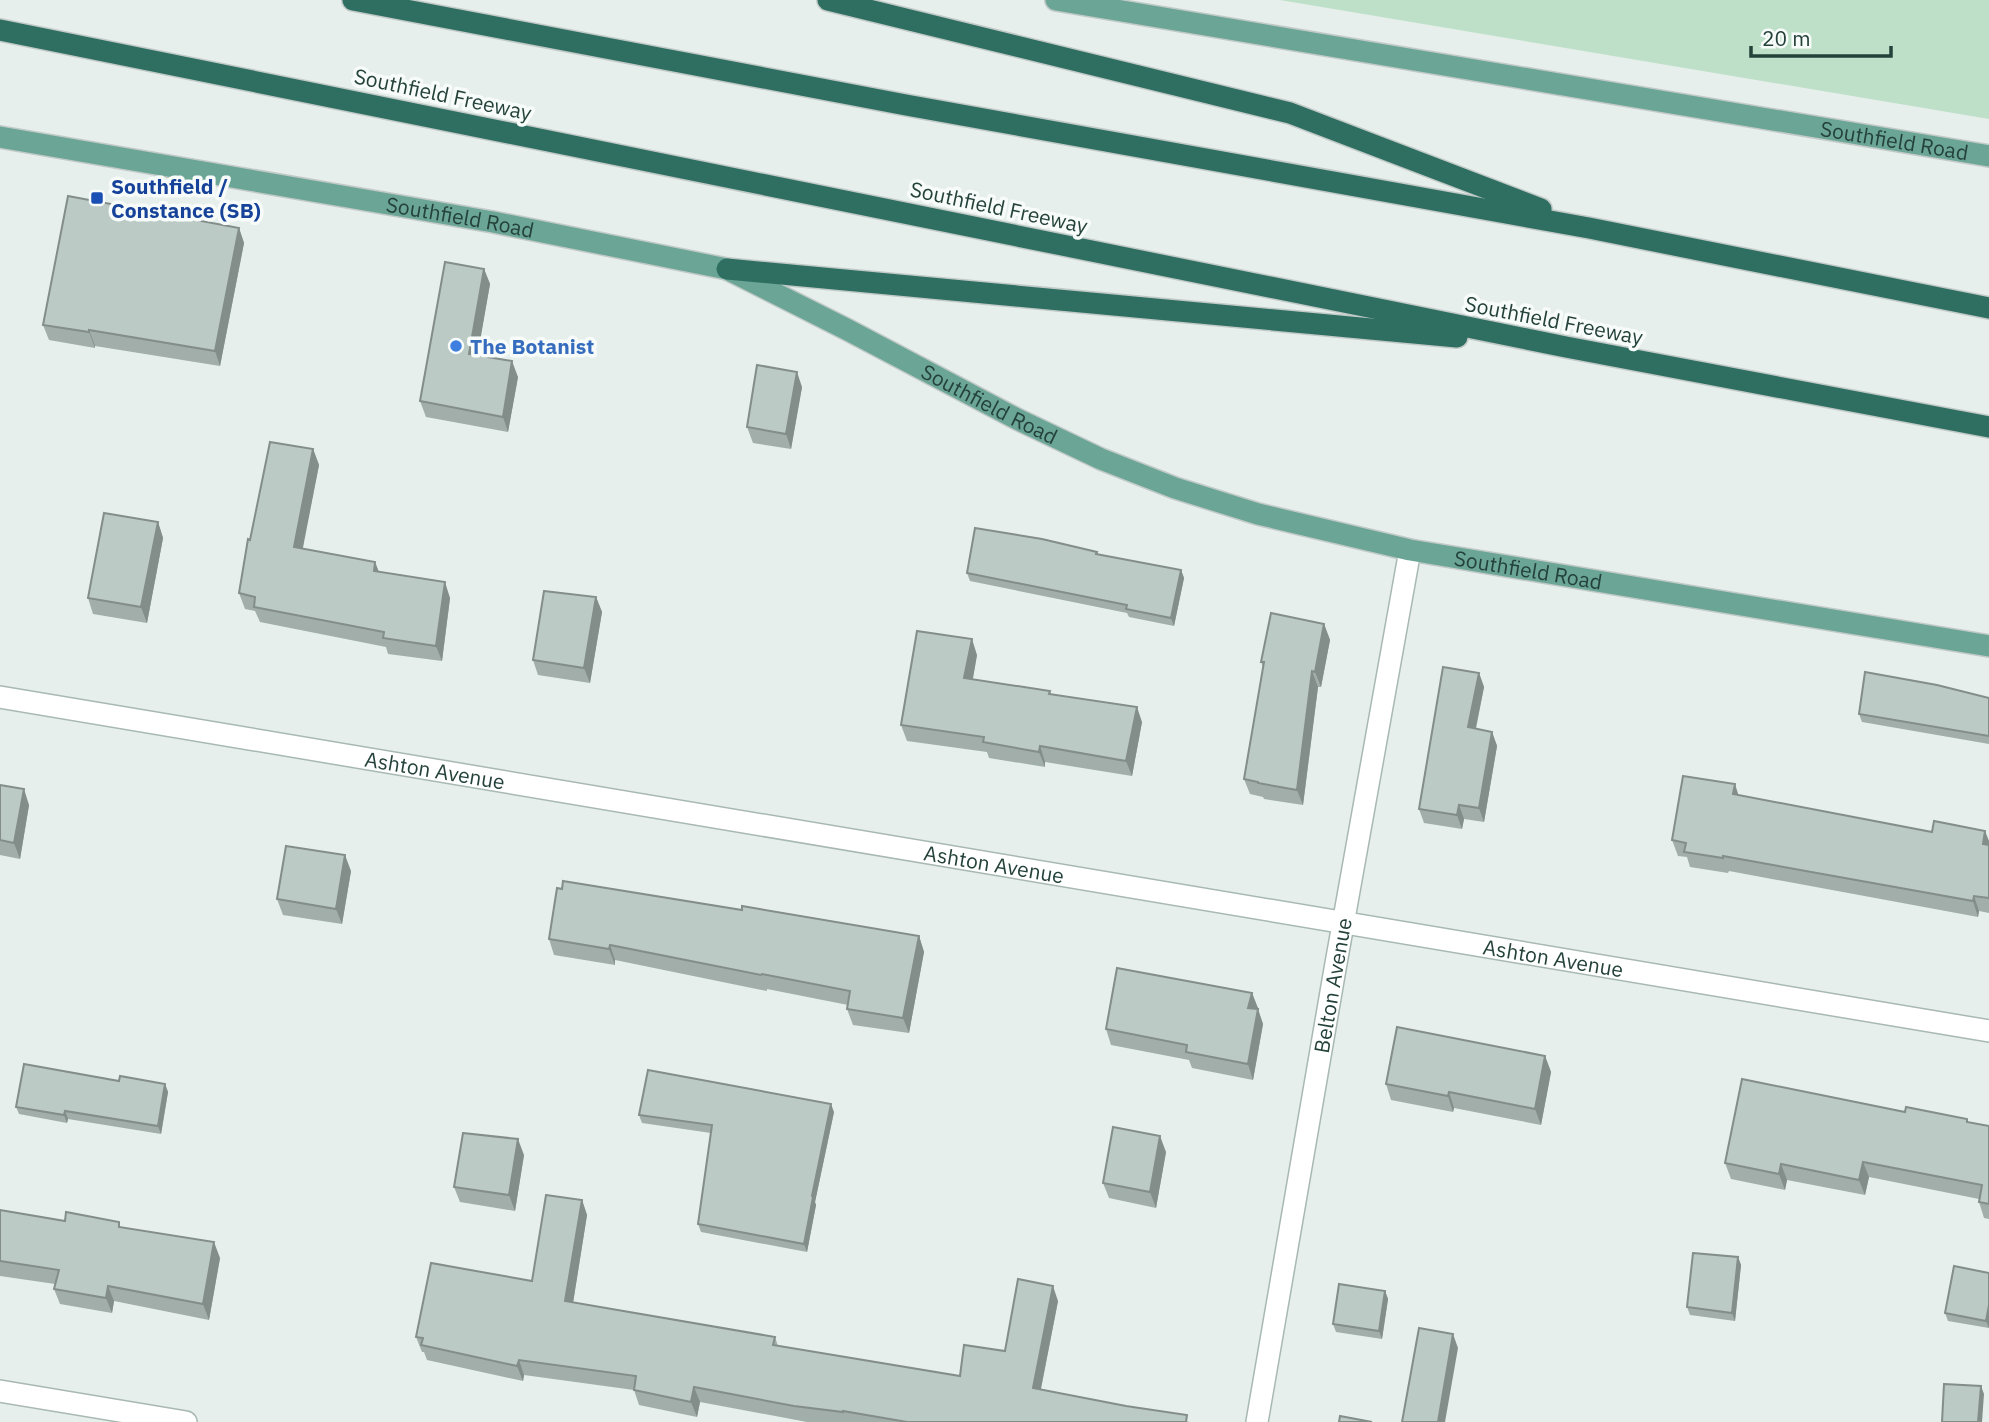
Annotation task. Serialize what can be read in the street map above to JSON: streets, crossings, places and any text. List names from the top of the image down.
{
  "streets": {
    "highway": ["Southfield Freeway"],
    "main road": ["Southfield Road"],
    "street": ["Ashton Avenue", "Belton Avenue"]
  },
  "crossings": [
    ["Southfield Road", "Belton Avenue"],
    ["Ashton Avenue", "Belton Avenue"]
  ],
  "places": {
    "transit": ["Southfield / Constance (SB)"],
    "other": ["The Botanist"]
  },
  "scale_bar": "20 m"
}
